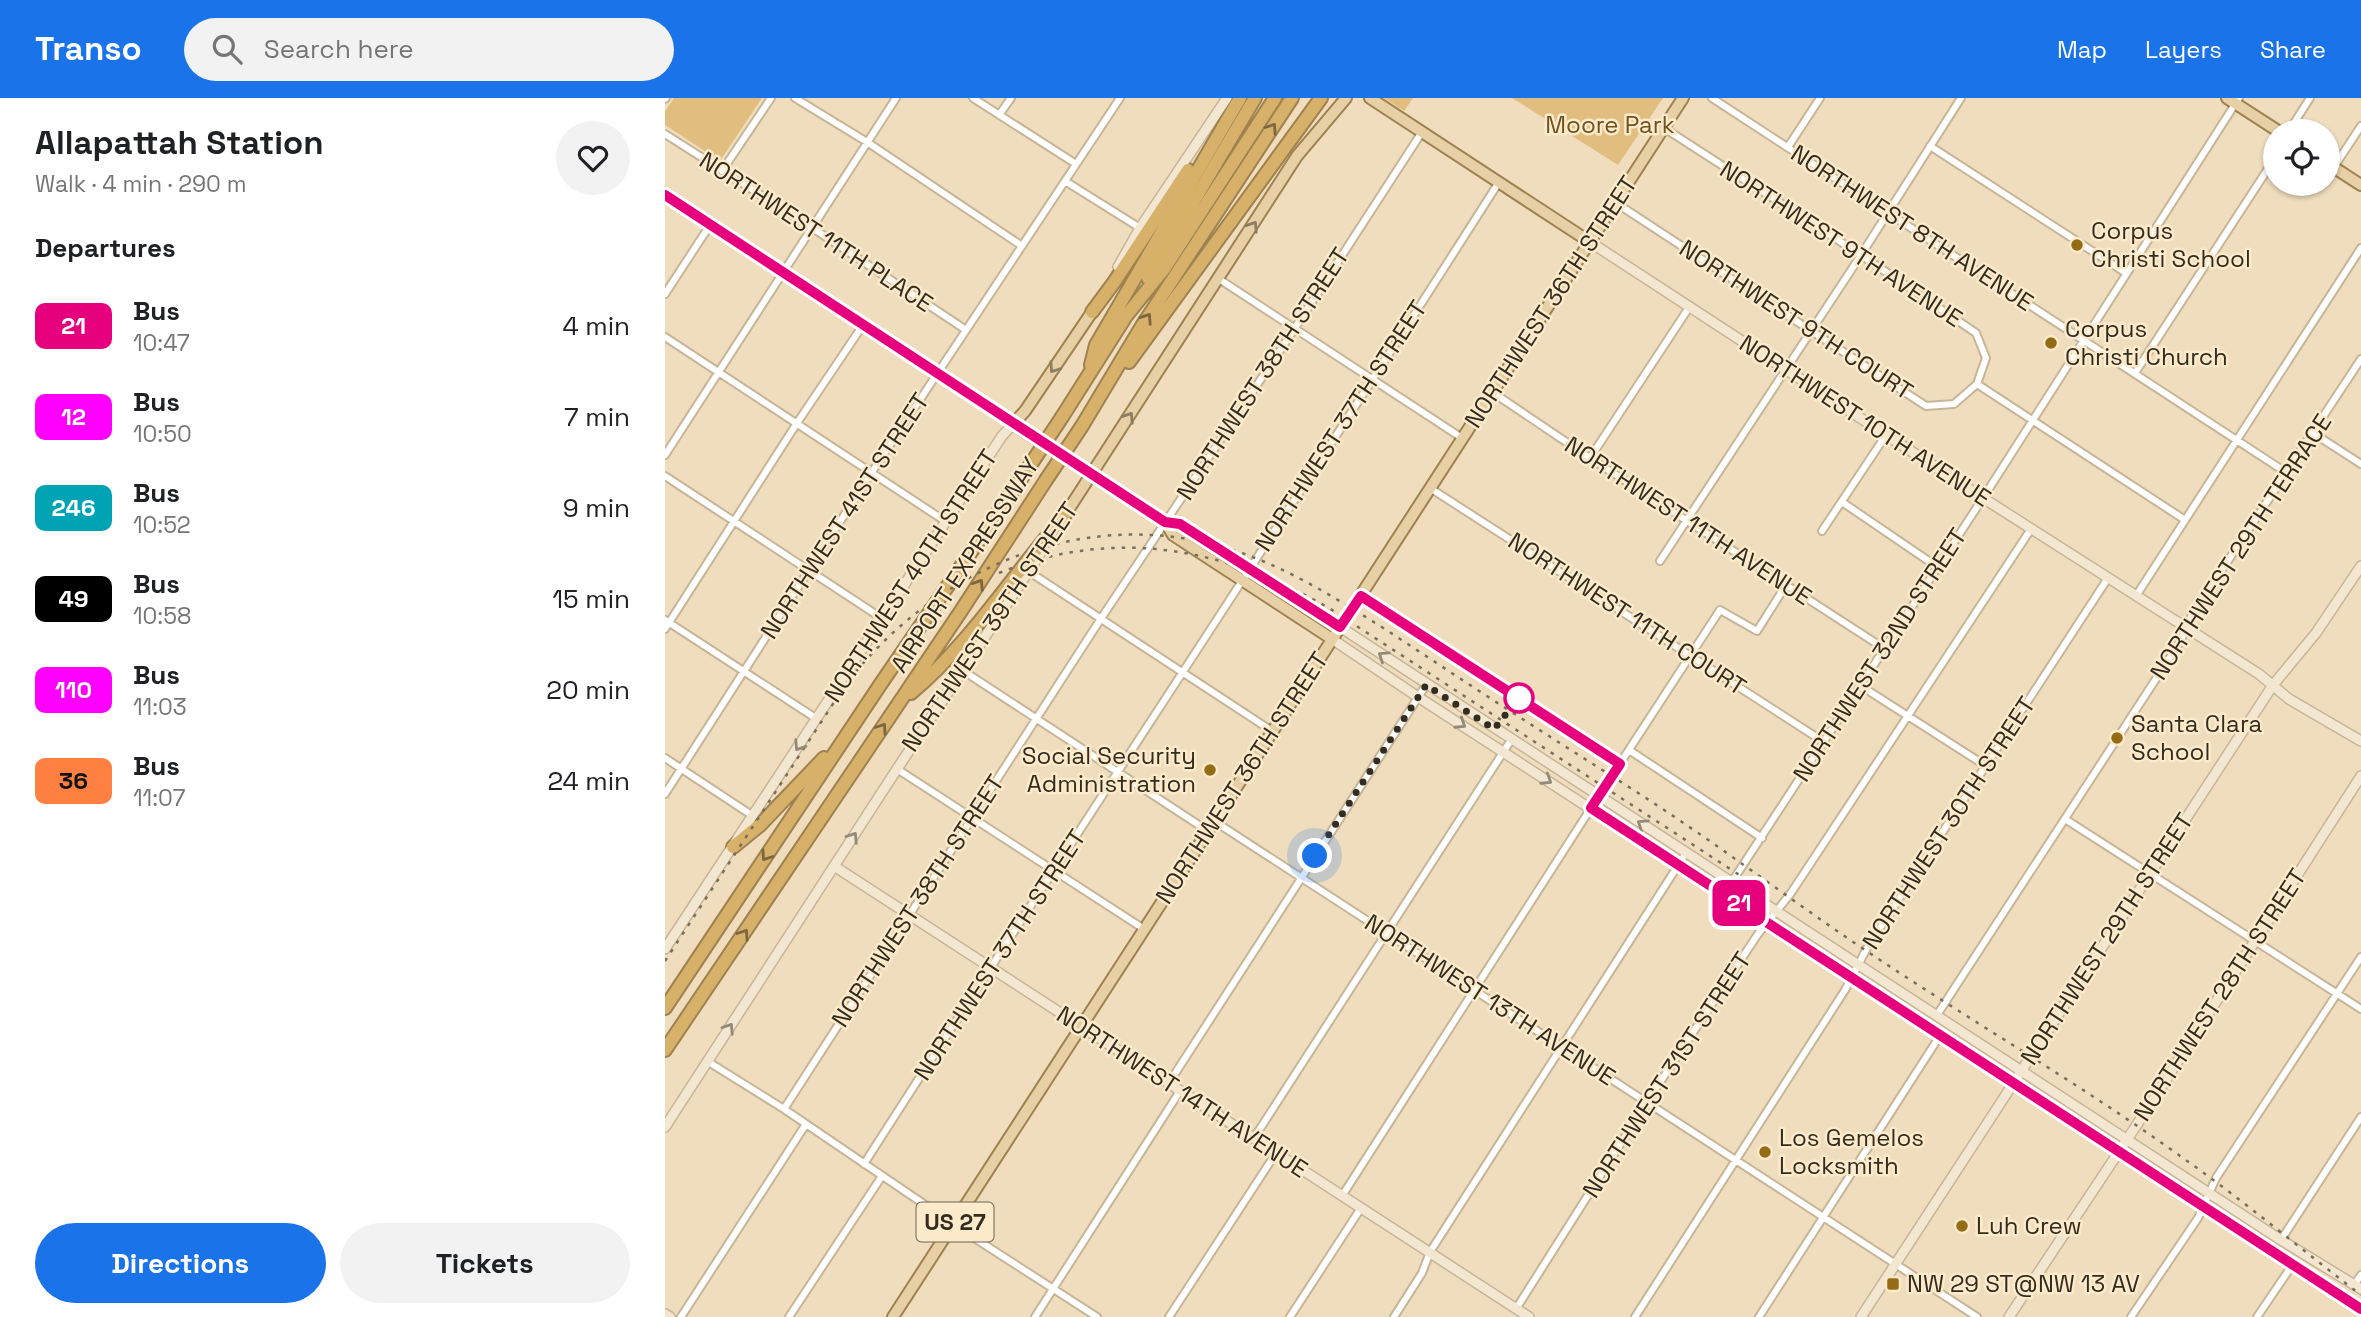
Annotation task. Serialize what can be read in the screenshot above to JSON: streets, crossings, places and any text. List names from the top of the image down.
{
  "streets": {
    "highway": ["AIRPORT EXPRESSWAY"],
    "main road": [
      "NORTHWEST 36TH STREET",
      "NORTHWEST 10TH AVENUE",
      "NORTHWEST 40TH STREET",
      "NORTHWEST 39TH STREET",
      "NORTHWEST 29TH STREET",
      "NORTHWEST 28TH STREET",
      "NORTHWEST 14TH AVENUE",
      "US 27"
    ],
    "street": [
      "NORTHWEST 8TH AVENUE",
      "NORTHWEST 11TH PLACE",
      "NORTHWEST 9TH AVENUE",
      "NORTHWEST 9TH COURT",
      "NORTHWEST 38TH STREET",
      "NORTHWEST 37TH STREET",
      "NORTHWEST 41ST STREET",
      "NORTHWEST 11TH AVENUE",
      "NORTHWEST 29TH TERRACE",
      "NORTHWEST 11TH COURT",
      "NORTHWEST 32ND STREET",
      "NORTHWEST 30TH STREET",
      "NORTHWEST 13TH AVENUE",
      "NORTHWEST 31ST STREET"
    ]
  },
  "crossings": [
    ["NORTHWEST 8TH AVENUE", "NORTHWEST 29TH TERRACE"],
    ["NORTHWEST 8TH AVENUE", "NORTHWEST 32ND STREET"],
    ["NORTHWEST 11TH PLACE", "NORTHWEST 41ST STREET"],
    ["NORTHWEST 9TH AVENUE", "NORTHWEST 36TH STREET"],
    ["NORTHWEST 9TH AVENUE", "NORTHWEST 9TH COURT"],
    ["NORTHWEST 36TH STREET", "NORTHWEST 9TH COURT"],
    ["NORTHWEST 36TH STREET", "NORTHWEST 10TH AVENUE"],
    ["NORTHWEST 36TH STREET", "NORTHWEST 11TH AVENUE"],
    ["NORTHWEST 36TH STREET", "NORTHWEST 11TH COURT"],
    ["NORTHWEST 36TH STREET", "NORTHWEST 13TH AVENUE"],
    ["NORTHWEST 36TH STREET", "NORTHWEST 14TH AVENUE"],
    ["NORTHWEST 38TH STREET", "NORTHWEST 10TH AVENUE"],
    ["NORTHWEST 38TH STREET", "NORTHWEST 13TH AVENUE"],
    ["NORTHWEST 38TH STREET", "NORTHWEST 14TH AVENUE"],
    ["NORTHWEST 10TH AVENUE", "NORTHWEST 37TH STREET"],
    ["NORTHWEST 10TH AVENUE", "NORTHWEST 29TH TERRACE"],
    ["NORTHWEST 10TH AVENUE", "NORTHWEST 32ND STREET"],
    ["NORTHWEST 10TH AVENUE", "NORTHWEST 30TH STREET"],
    ["NORTHWEST 10TH AVENUE", "NORTHWEST 29TH STREET"],
    ["NORTHWEST 10TH AVENUE", "NORTHWEST 31ST STREET"],
    ["NORTHWEST 37TH STREET", "NORTHWEST 13TH AVENUE"],
    ["NORTHWEST 37TH STREET", "NORTHWEST 14TH AVENUE"],
    ["NORTHWEST 11TH AVENUE", "NORTHWEST 32ND STREET"],
    ["NORTHWEST 11TH COURT", "NORTHWEST 32ND STREET"],
    ["NORTHWEST 39TH STREET", "NORTHWEST 13TH AVENUE"],
    ["NORTHWEST 39TH STREET", "NORTHWEST 14TH AVENUE"],
    ["NORTHWEST 30TH STREET", "NORTHWEST 13TH AVENUE"],
    ["NORTHWEST 29TH STREET", "NORTHWEST 13TH AVENUE"],
    ["NORTHWEST 13TH AVENUE", "NORTHWEST 31ST STREET"],
    ["NORTHWEST 31ST STREET", "NORTHWEST 14TH AVENUE"]
  ],
  "one_way": ["NORTHWEST 39TH STREET"],
  "parks": ["Moore Park"],
  "places": {
    "other": [
      "Corpus Christi School",
      "Corpus Christi Church",
      "Santa Clara School",
      "Social Security Administration",
      "Los Gemelos Locksmith",
      "Luh Crew"
    ],
    "transit": ["NW 29 ST@NW 13 AV"]
  },
  "lines": ["bus line 21"],
  "page": {
    "header": "Transo",
    "search": "Search here",
    "nav": ["Map", "Layers", "Share"],
    "heading": [
      ["Allapattah Station", "Walk · 4 min · 290 m"],
      "Departures"
    ],
    "on_map": "21",
    "list": [
      {
        "mark": "21",
        "name": "Bus",
        "note": "10:47",
        "value": "4 min"
      },
      {
        "mark": "12",
        "name": "Bus",
        "note": "10:50",
        "value": "7 min"
      },
      {
        "mark": "246",
        "name": "Bus",
        "note": "10:52",
        "value": "9 min"
      },
      {
        "mark": "49",
        "name": "Bus",
        "note": "10:58",
        "value": "15 min"
      },
      {
        "mark": "110",
        "name": "Bus",
        "note": "11:03",
        "value": "20 min"
      },
      {
        "mark": "36",
        "name": "Bus",
        "note": "11:07",
        "value": "24 min"
      }
    ],
    "buttons": ["Directions", "Tickets"]
  }
}
